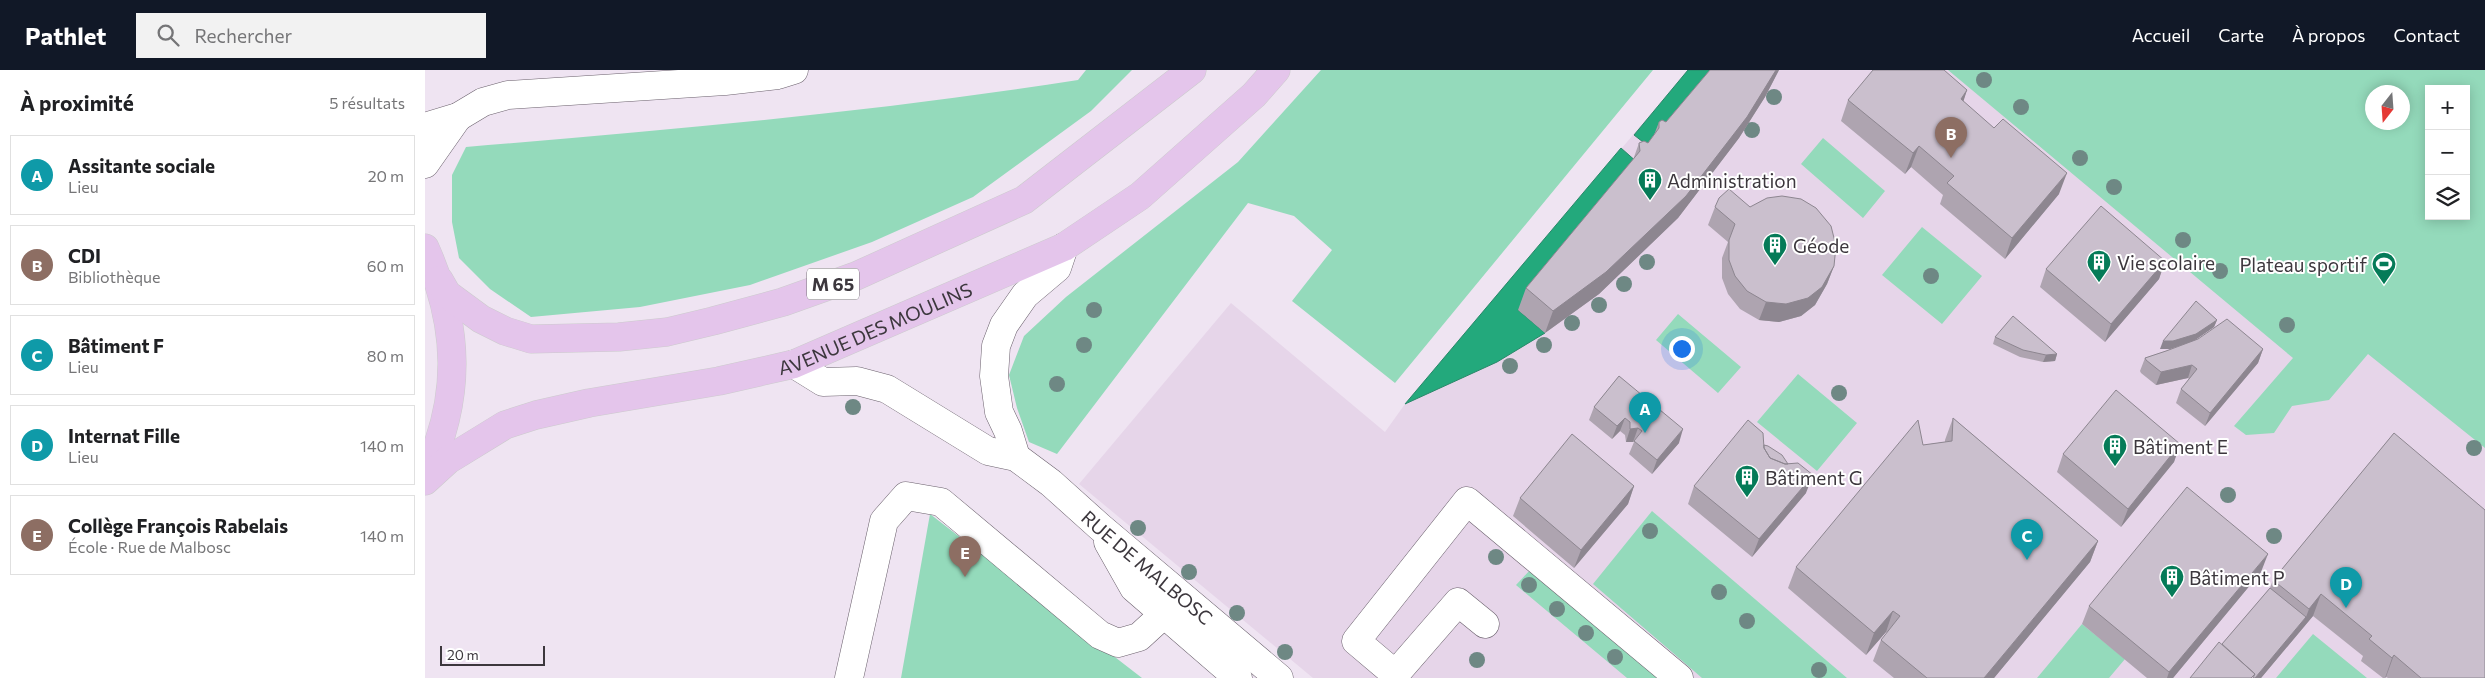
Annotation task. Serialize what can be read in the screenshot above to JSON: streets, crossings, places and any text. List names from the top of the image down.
{
  "streets": {
    "main road": ["M 65", "AVENUE DES MOULINS"],
    "street": ["RUE DE MALBOSC"]
  },
  "crossings": [
    ["AVENUE DES MOULINS", "RUE DE MALBOSC"]
  ],
  "places": {
    "building": [
      "Administration",
      "Géode",
      "Vie scolaire",
      "Bâtiment E",
      "Bâtiment G",
      "Bâtiment P"
    ],
    "sports": ["Plateau sportif"]
  },
  "scale_bar": "20 m",
  "north": "bottom",
  "page": {
    "header": "Pathlet",
    "search": "Rechercher",
    "nav": [
      "Accueil",
      "Carte",
      "À propos",
      "Contact"
    ],
    "heading": ["À proximité", "5 résultats"],
    "map_buttons": ["+", "−"],
    "pins": [
      "B",
      "A",
      "C",
      "E",
      "D"
    ],
    "list": [
      {
        "mark": "A",
        "name": "Assitante sociale",
        "note": "Lieu",
        "value": "20 m"
      },
      {
        "mark": "B",
        "name": "CDI",
        "note": "Bibliothèque",
        "value": "60 m"
      },
      {
        "mark": "C",
        "name": "Bâtiment F",
        "note": "Lieu",
        "value": "80 m"
      },
      {
        "mark": "D",
        "name": "Internat Fille",
        "note": "Lieu",
        "value": "140 m"
      },
      {
        "mark": "E",
        "name": "Collège François Rabelais",
        "note": "École · Rue de Malbosc",
        "value": "140 m"
      }
    ],
    "scale": "20 m"
  }
}
